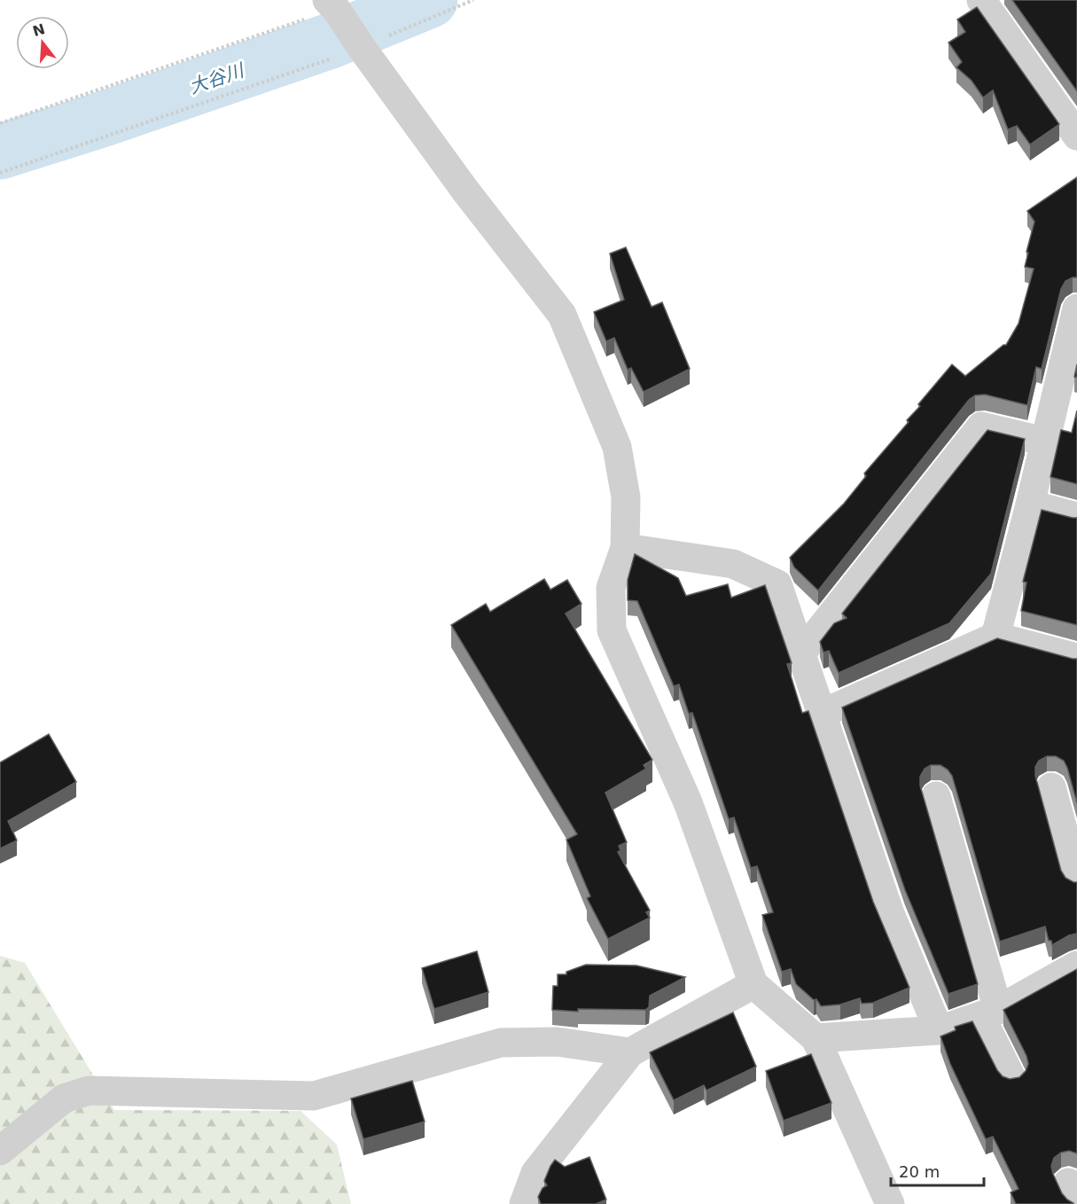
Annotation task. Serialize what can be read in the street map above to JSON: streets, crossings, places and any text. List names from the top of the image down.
{
  "water": ["大谷川"],
  "scale_bar": "20 m",
  "north": "top"
}
